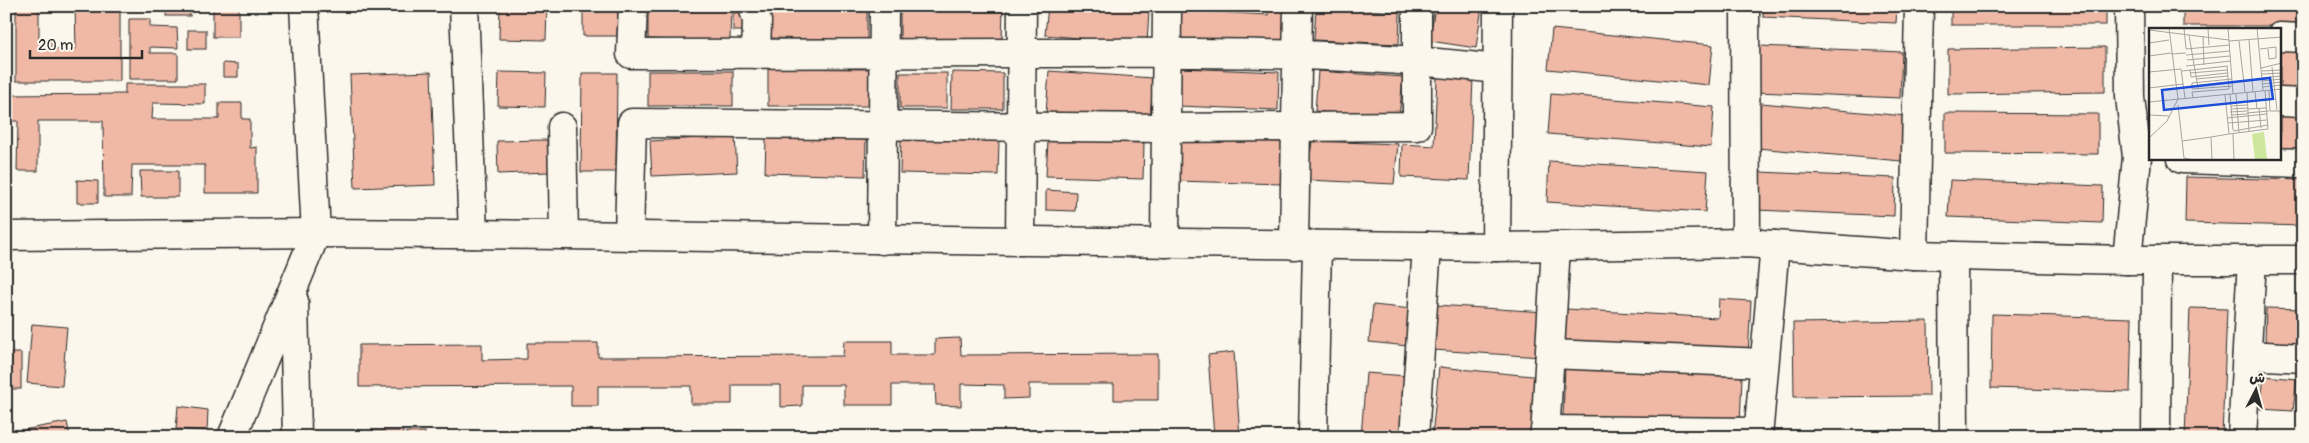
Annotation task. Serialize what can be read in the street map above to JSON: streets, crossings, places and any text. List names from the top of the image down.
{
  "scale_bar": "20 m",
  "north": "top"
}
